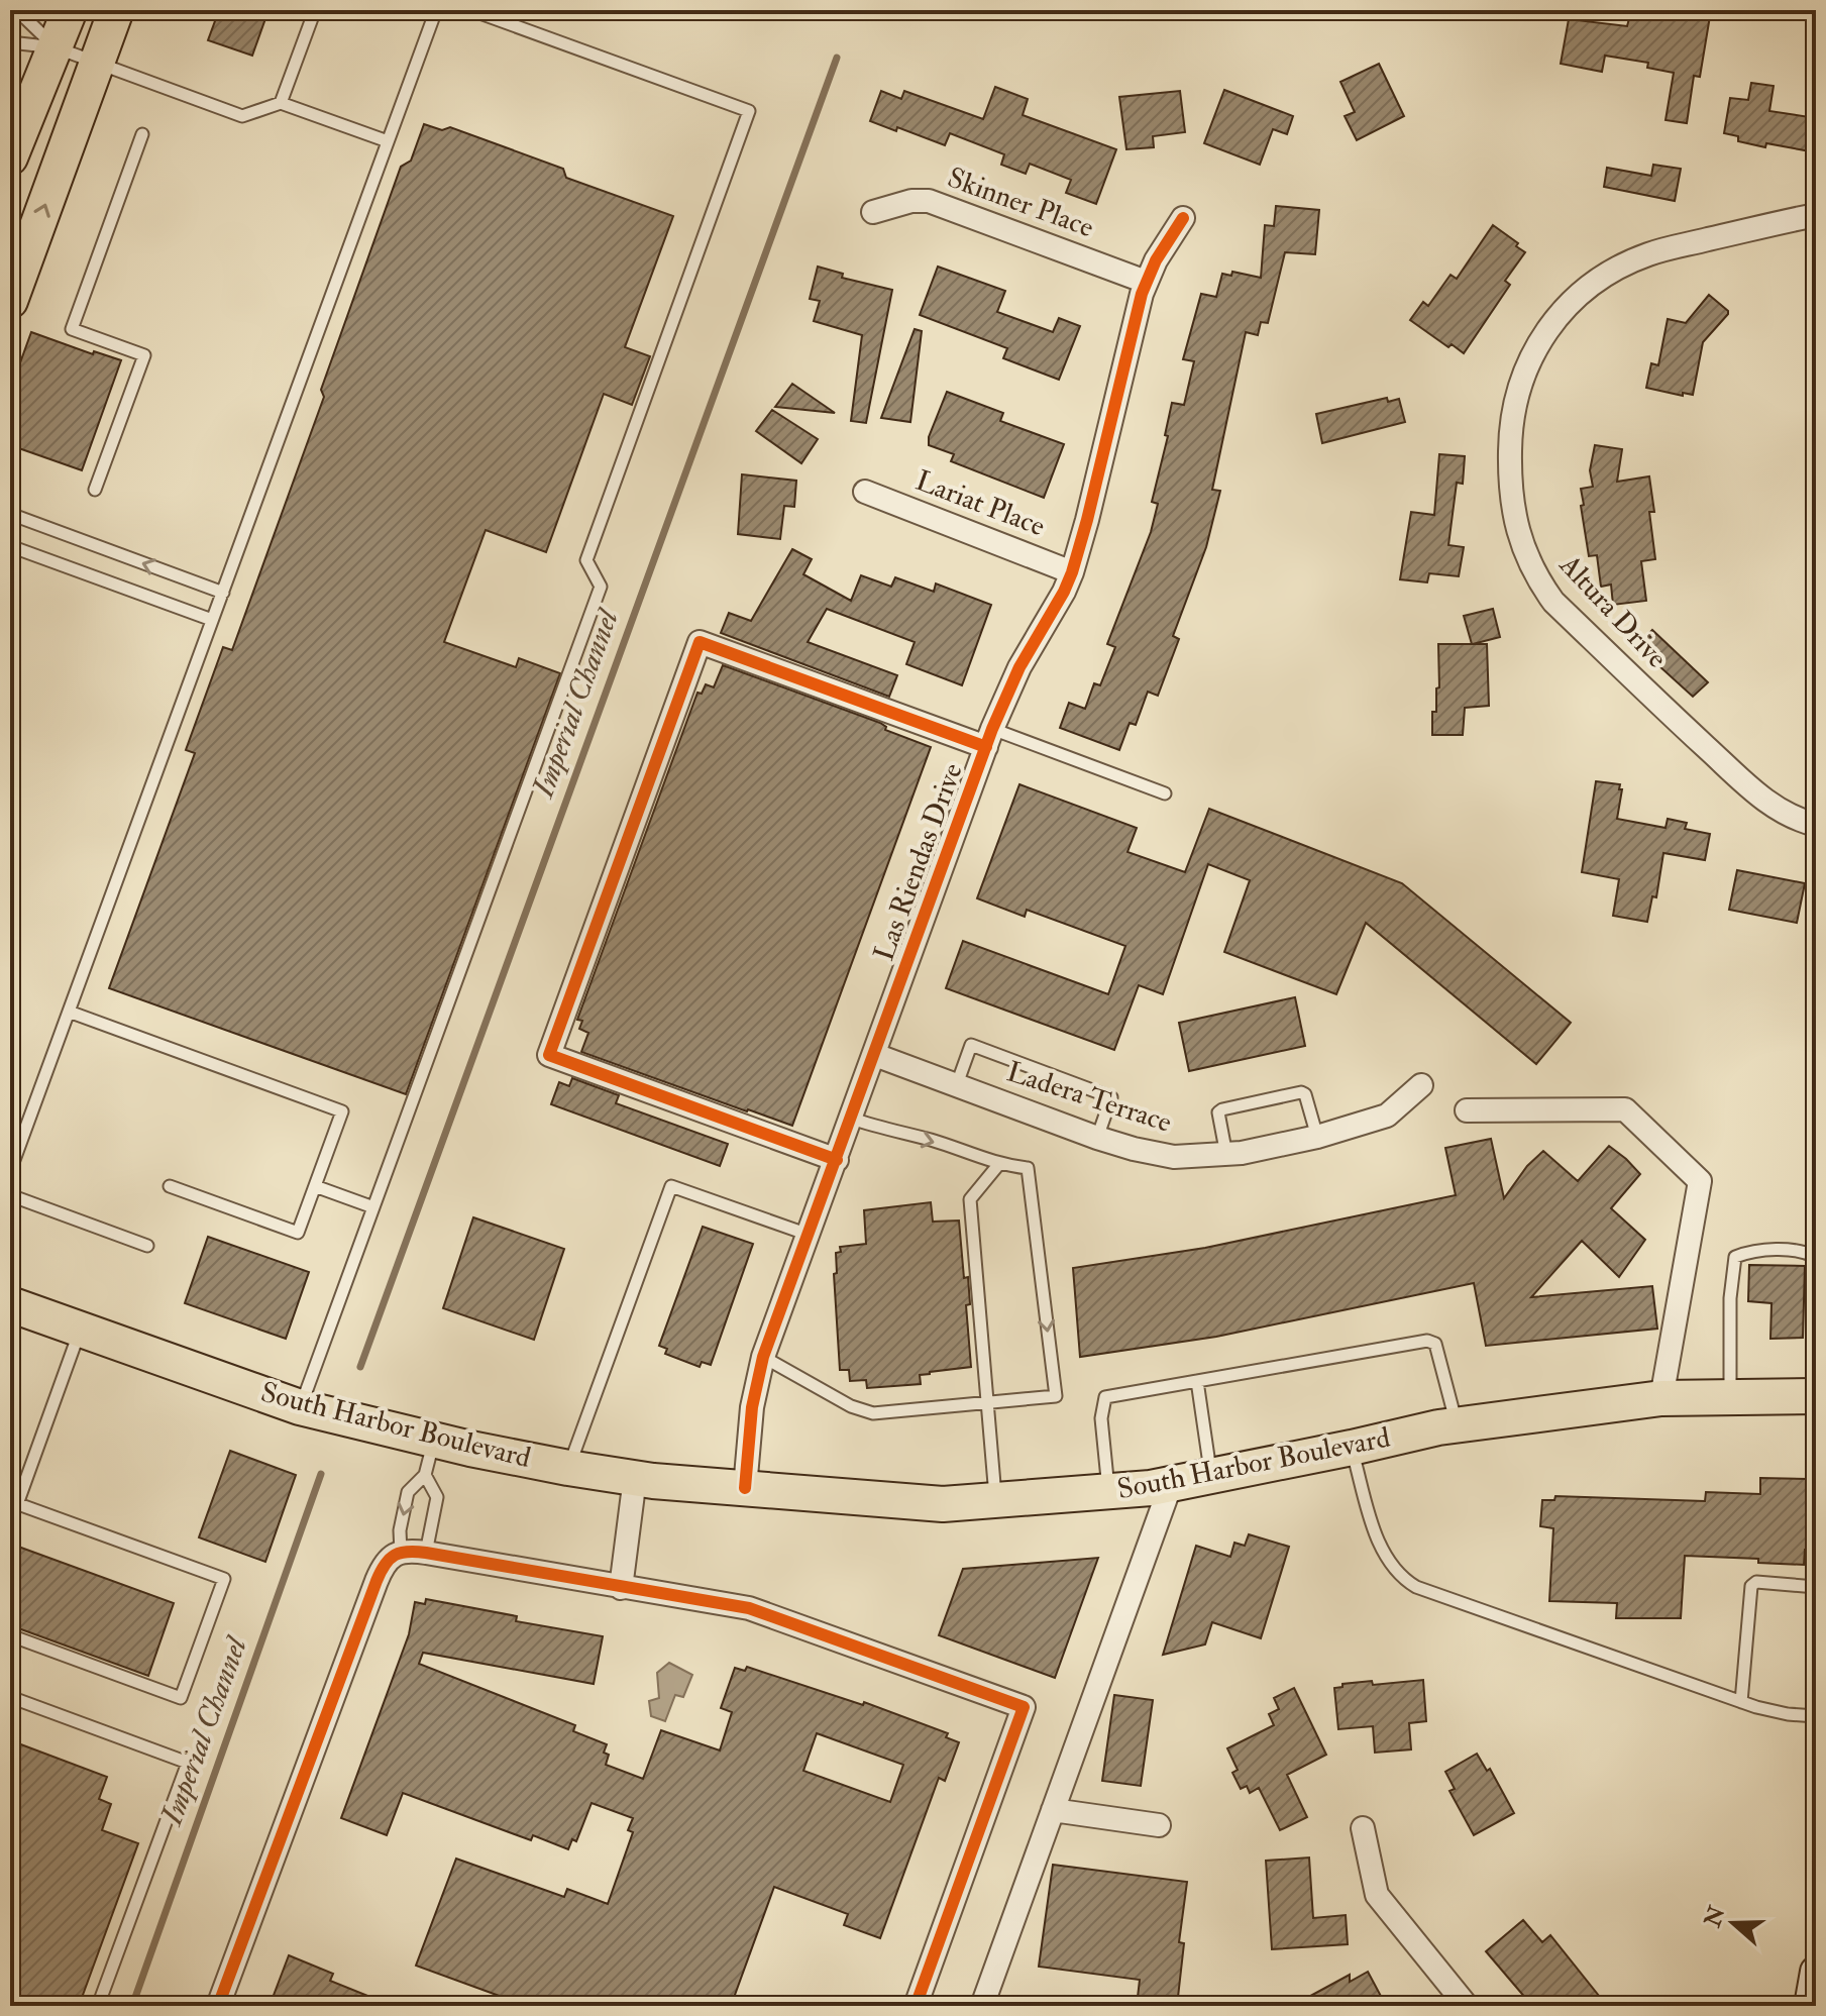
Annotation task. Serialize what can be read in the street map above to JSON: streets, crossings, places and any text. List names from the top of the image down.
{
  "streets": {
    "main road": ["South Harbor Boulevard"],
    "street": [
      "Skinner Place",
      "Lariat Place",
      "Altura Drive",
      "Las Riendas Drive",
      "Ladera Terrace"
    ]
  },
  "crossings": [
    ["Skinner Place", "Las Riendas Drive"],
    ["Lariat Place", "Las Riendas Drive"],
    ["Las Riendas Drive", "Ladera Terrace"],
    ["Las Riendas Drive", "South Harbor Boulevard"]
  ],
  "water": ["Imperial Channel"],
  "north": "left"
}
